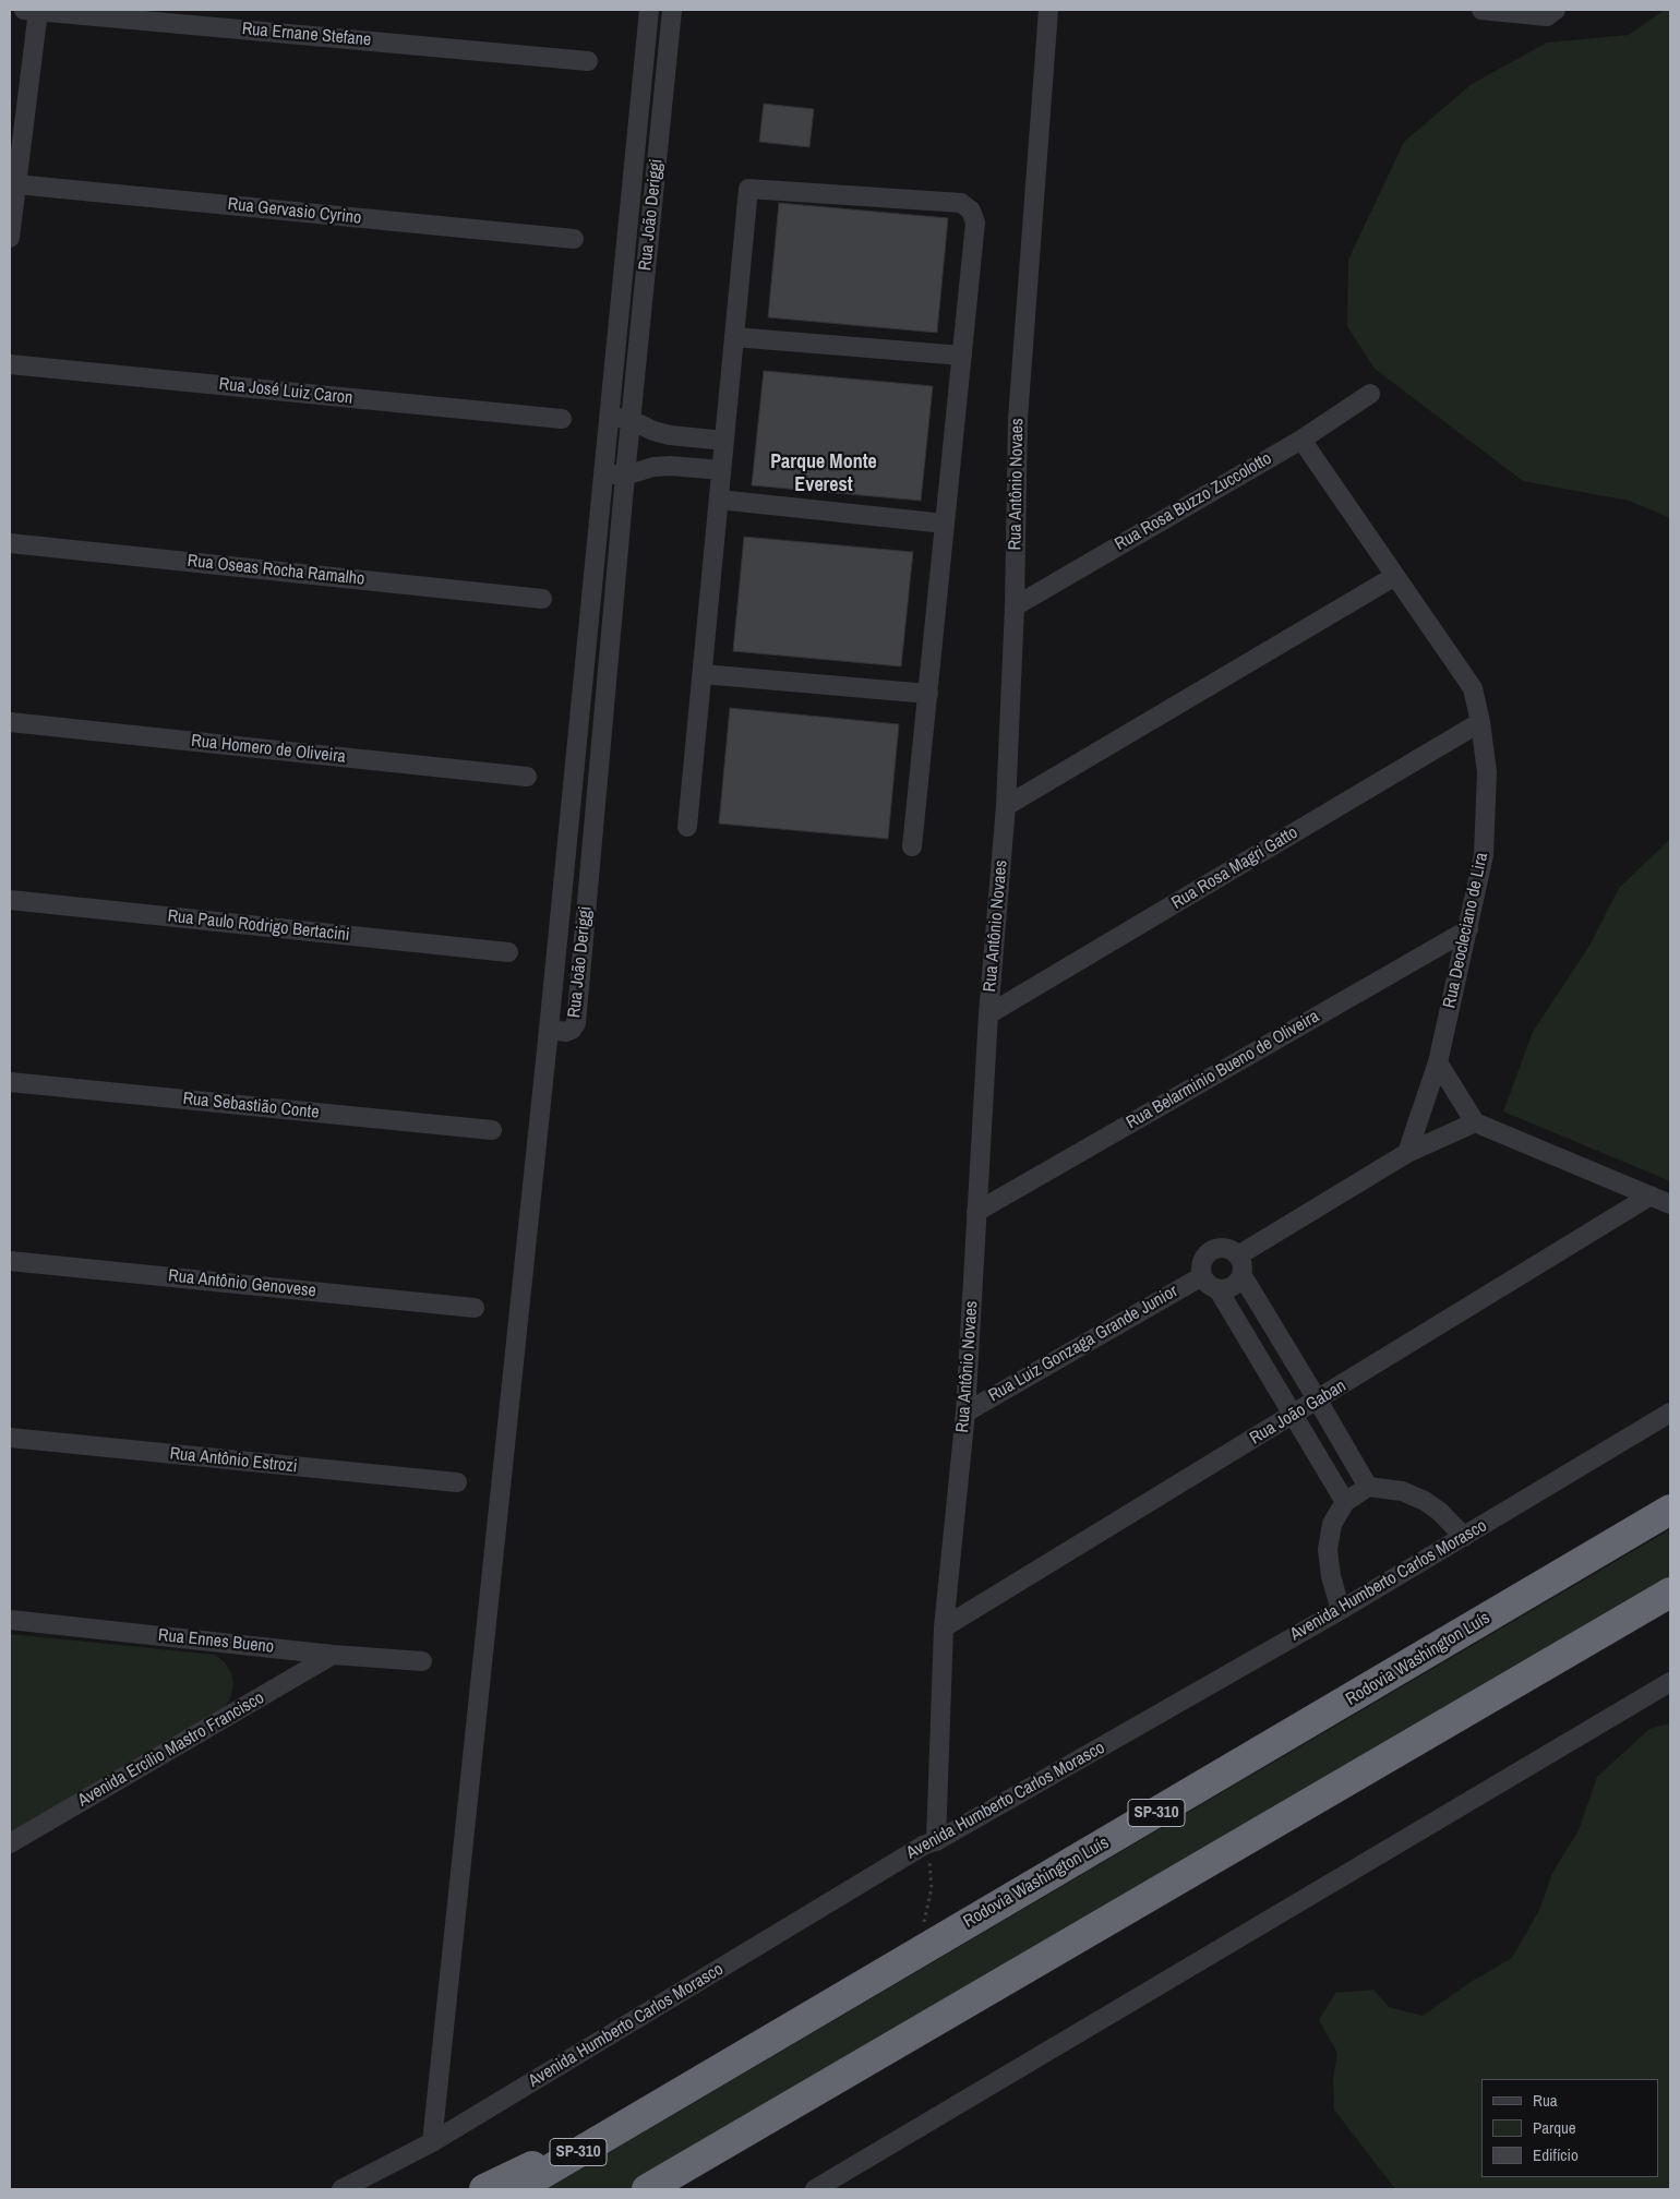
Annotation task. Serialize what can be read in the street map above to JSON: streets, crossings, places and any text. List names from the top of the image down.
{
  "streets": {
    "highway": ["Rodovia Washington Luís", "SP-310"],
    "street": [
      "Rua Ernane Stefane",
      "Rua Gervasio Cyrino",
      "Rua João Deriggi",
      "Rua José Luiz Caron",
      "Rua Antônio Novaes",
      "Rua Rosa Buzzo Zuccolotto",
      "Rua Oseas Rocha Ramalho",
      "Rua Homero de Oliveira",
      "Rua Rosa Magri Gatto",
      "Rua Paulo Rodrigo Bertacini",
      "Rua Deocleciano de Lira",
      "Rua Belarminio Bueno de Oliveira",
      "Rua Sebastião Conte",
      "Rua Antônio Genovese",
      "Rua Luiz Gonzaga Grande Junior",
      "Rua João Gaban",
      "Rua Antônio Estrozi",
      "Avenida Humberto Carlos Morasco",
      "Rua Ennes Bueno",
      "Avenida Ercílio Mastro Francisco"
    ]
  },
  "crossings": [
    ["Rua Antônio Novaes", "Rua Rosa Buzzo Zuccolotto"],
    ["Rua Antônio Novaes", "Rua Rosa Magri Gatto"],
    ["Rua Antônio Novaes", "Rua Belarminio Bueno de Oliveira"],
    ["Rua Antônio Novaes", "Rua Luiz Gonzaga Grande Junior"],
    ["Rua Antônio Novaes", "Rua João Gaban"],
    ["Rua Antônio Novaes", "Avenida Humberto Carlos Morasco"],
    ["Rua Rosa Buzzo Zuccolotto", "Rua Deocleciano de Lira"],
    ["Rua Rosa Magri Gatto", "Rua Deocleciano de Lira"],
    ["Rua Deocleciano de Lira", "Rua Belarminio Bueno de Oliveira"],
    ["Rua Ennes Bueno", "Avenida Ercílio Mastro Francisco"]
  ],
  "districts": ["Parque Monte Everest"],
  "legend": ["Rua", "Parque", "Edifício"]
}
